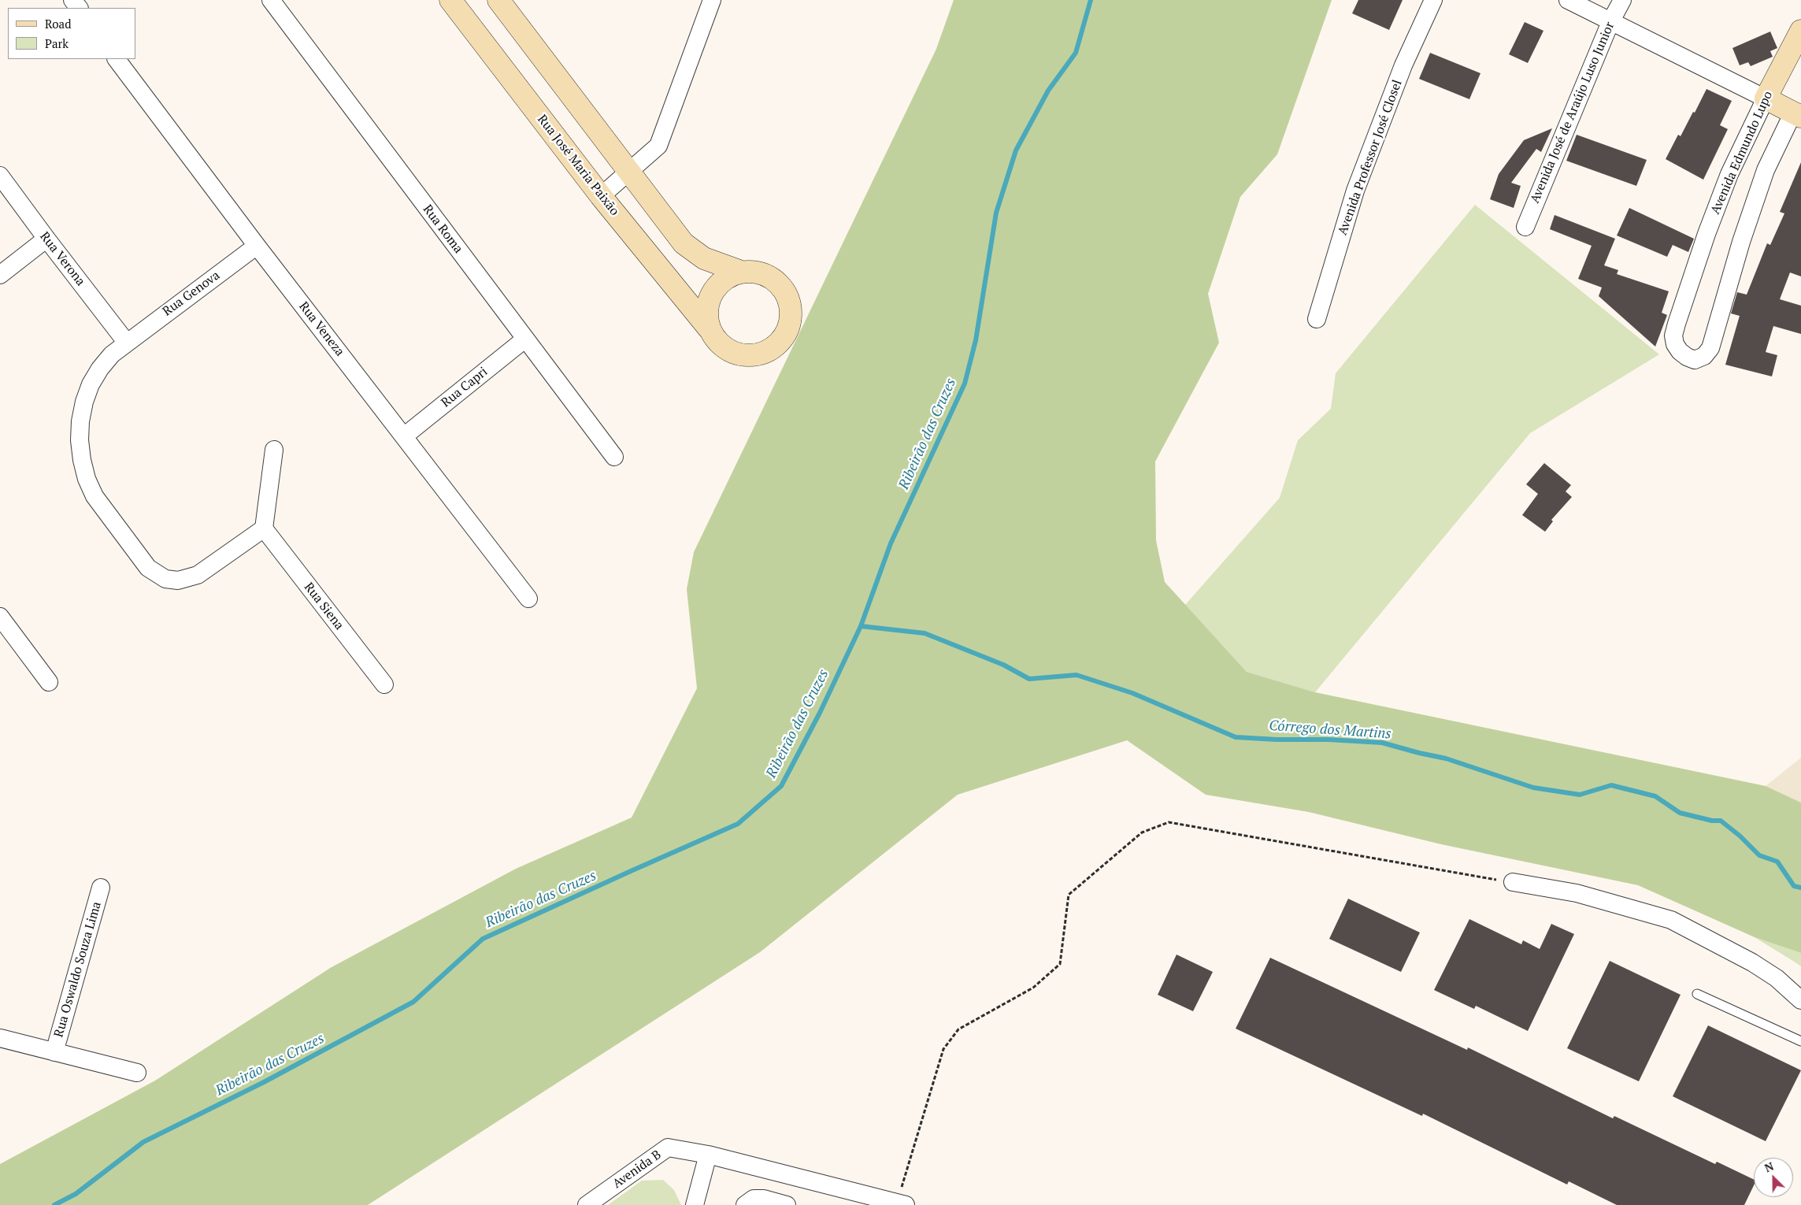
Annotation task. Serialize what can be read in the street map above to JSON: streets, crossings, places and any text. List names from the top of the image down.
{
  "streets": {
    "street": [
      "Avenida José de Araújo Luso Junior",
      "Avenida Edmundo Lupo",
      "Avenida Professor José Closel",
      "Rua José Maria Paixão",
      "Rua Roma",
      "Rua Verona",
      "Rua Genova",
      "Rua Veneza",
      "Rua Capri",
      "Rua Siena",
      "Rua Oswaldo Souza Lima",
      "Avenida B"
    ]
  },
  "crossings": [
    ["Rua Roma", "Rua Capri"],
    ["Rua Verona", "Rua Genova"],
    ["Rua Genova", "Rua Veneza"],
    ["Rua Genova", "Rua Siena"],
    ["Rua Veneza", "Rua Capri"]
  ],
  "water": ["Ribeirão das Cruzes", "Córrego dos Martins"],
  "legend": ["Road", "Park"],
  "north": "top left"
}
